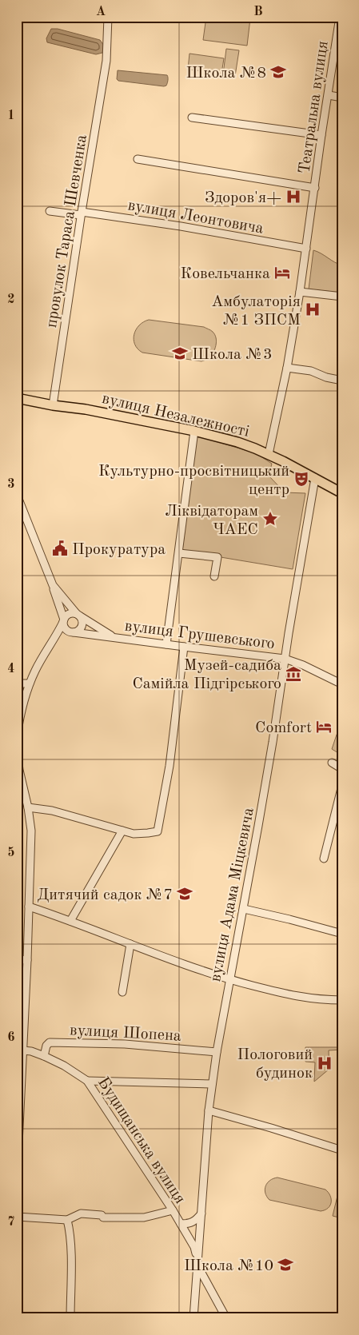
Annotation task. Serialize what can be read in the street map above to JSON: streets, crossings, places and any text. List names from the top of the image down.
{
  "streets": {
    "main road": ["вулиця Незалежності"],
    "street": [
      "Театральна вулиця",
      "вулиця Леонтовича",
      "провулок Тараса Шевченка",
      "вулиця Грушевського",
      "вулиця Адама Міцкевича",
      "вулиця Шопена",
      "Будищанська вулиця"
    ]
  },
  "crossings": [
    ["Театральна вулиця", "вулиця Леонтовича"],
    ["Театральна вулиця", "вулиця Незалежності"],
    ["вулиця Леонтовича", "провулок Тараса Шевченка"],
    ["провулок Тараса Шевченка", "вулиця Незалежності"],
    ["вулиця Незалежності", "вулиця Адама Міцкевича"],
    ["вулиця Грушевського", "вулиця Адама Міцкевича"],
    ["вулиця Адама Міцкевича", "вулиця Шопена"],
    ["вулиця Адама Міцкевича", "Будищанська вулиця"],
    ["вулиця Шопена", "Будищанська вулиця"]
  ],
  "places": {
    "school or university": [
      "Школа №8",
      "Школа №3",
      "Дитячий садок №7",
      "Школа №10"
    ],
    "hospital": ["Здоров'я+", "Амбулаторія №1 ЗПСМ", "Пологовий будинок"],
    "hotel": ["Ковельчанка", "Comfort"],
    "theatre": ["Культурно-просвітницький центр"],
    "place": ["Ліквідаторам ЧАЕС"],
    "public building": ["Прокуратура"],
    "museum": ["Музей-садиба Самійла Підгірського"]
  },
  "grid": {
    "columns": ["A", "B"],
    "rows": [
      "1",
      "2",
      "3",
      "4",
      "5",
      "6",
      "7"
    ]
  }
}
